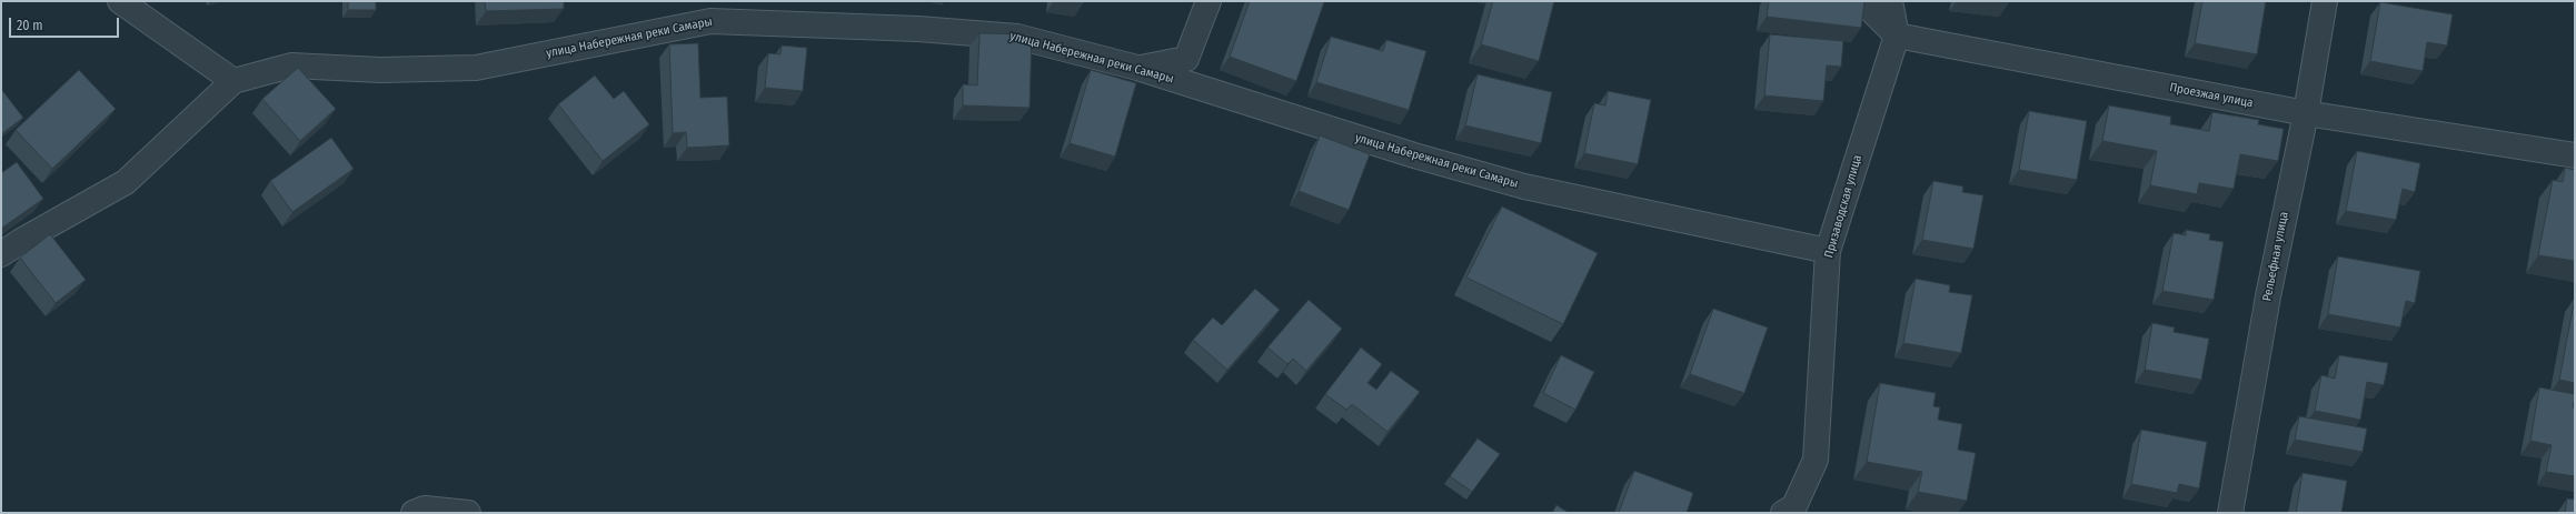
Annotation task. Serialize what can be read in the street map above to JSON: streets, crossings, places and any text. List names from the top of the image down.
{
  "streets": {
    "street": [
      "улица Набережная реки Самары",
      "Проезжая улица",
      "Призаводская улица",
      "Рельефная улица"
    ]
  },
  "crossings": [
    ["улица Набережная реки Самары", "Призаводская улица"],
    ["Проезжая улица", "Призаводская улица"],
    ["Проезжая улица", "Рельефная улица"]
  ],
  "scale_bar": "20 m"
}
